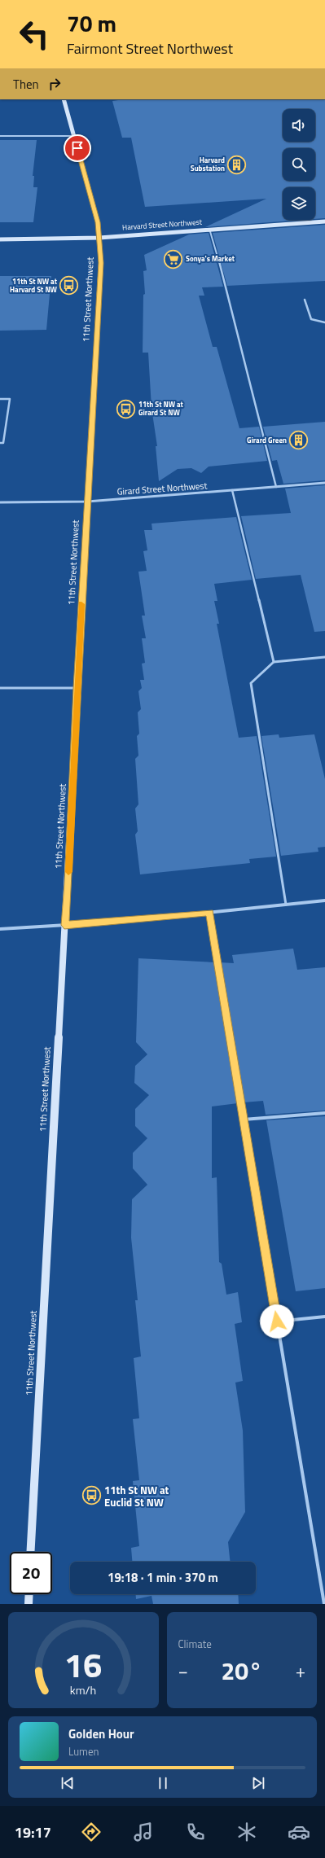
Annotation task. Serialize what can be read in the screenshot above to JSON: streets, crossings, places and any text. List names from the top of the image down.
{
  "streets": {
    "street": ["Harvard Street Northwest", "11th Street Northwest", "Girard Street Northwest"]
  },
  "crossings": [
    ["Harvard Street Northwest", "11th Street Northwest"],
    ["11th Street Northwest", "Girard Street Northwest"]
  ],
  "places": {
    "building": ["Harvard Substation", "Girard Green"],
    "supermarket": ["Sonya's Market"],
    "bus stop": ["11th St NW at Harvard St NW", "11th St NW at Girard St NW", "11th St NW at Euclid St NW"]
  },
  "page": {
    "turn": ["70 m", "Fairmont Street Northwest"],
    "then": "Then",
    "limit": "20",
    "trip": "19:18 · 1 min · 370 m",
    "tile": "Climate",
    "heat": ["−", "20°", "+"],
    "song": ["Golden Hour", "Lumen"],
    "tabs": "19:17",
    "gauge": ["16", "km/h"]
  }
}
